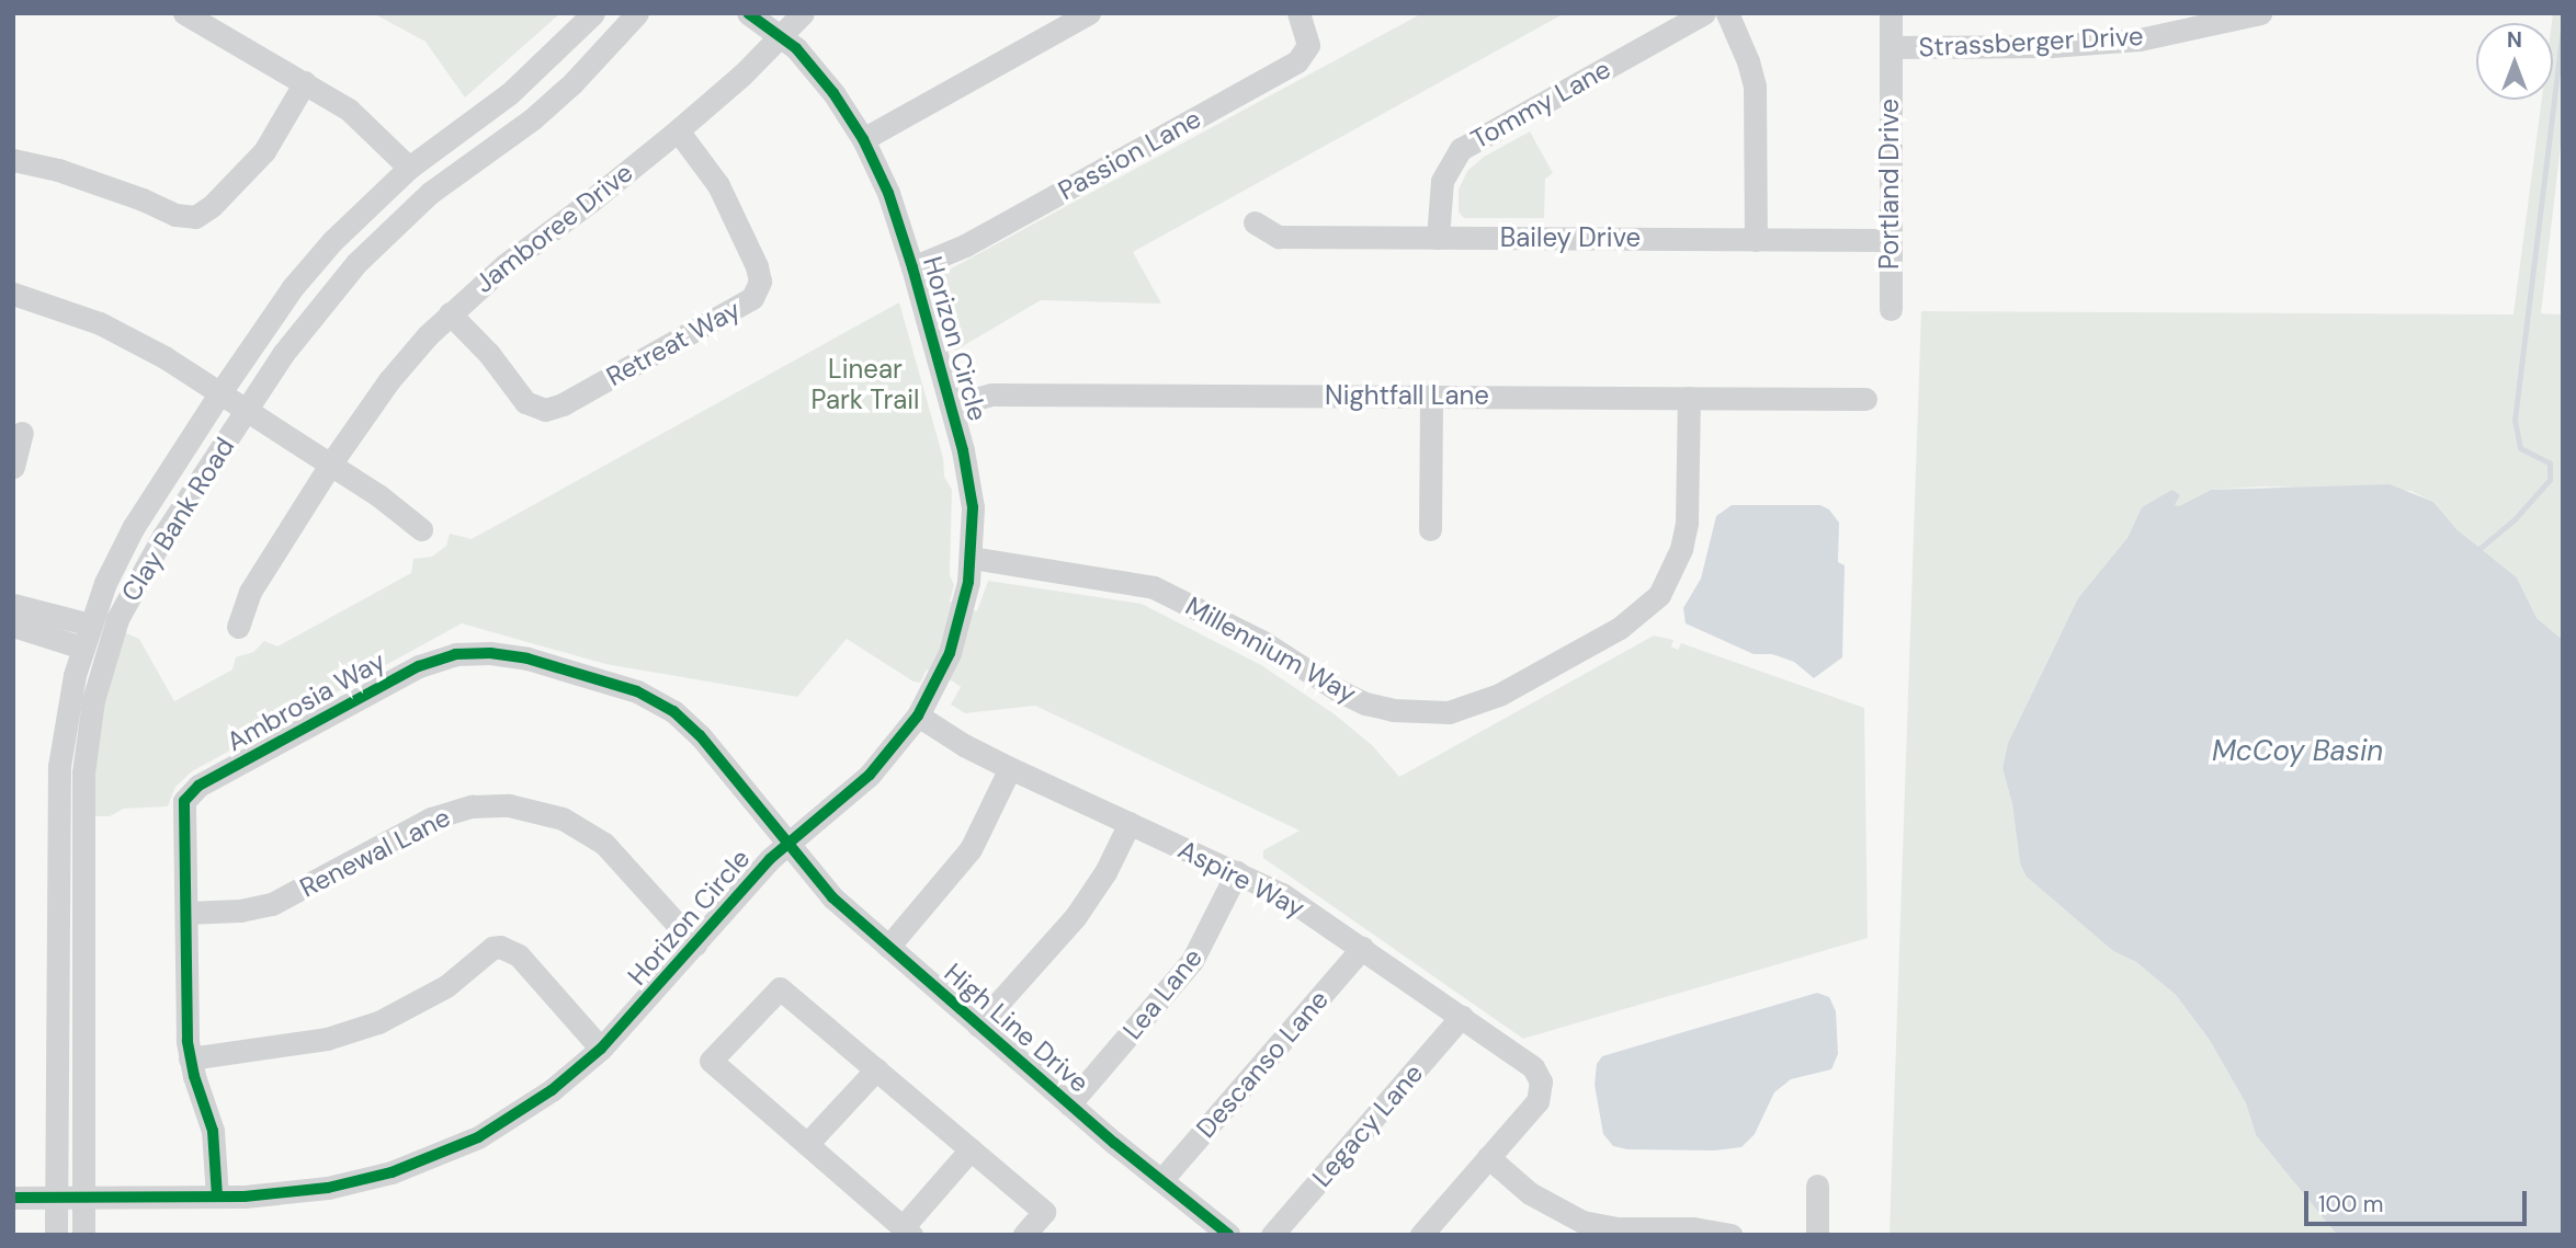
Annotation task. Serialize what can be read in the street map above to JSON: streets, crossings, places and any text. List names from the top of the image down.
{
  "streets": {
    "street": [
      "Strassberger Drive",
      "Tommy Lane",
      "Passion Lane",
      "Portland Drive",
      "Jamboree Drive",
      "Bailey Drive",
      "Horizon Circle",
      "Retreat Way",
      "Nightfall Lane",
      "Clay Bank Road",
      "Millennium Way",
      "Ambrosia Way",
      "Renewal Lane",
      "Aspire Way",
      "Lea Lane",
      "High Line Drive",
      "Descanso Lane",
      "Legacy Lane"
    ]
  },
  "crossings": [
    ["Strassberger Drive", "Portland Drive"],
    ["Tommy Lane", "Bailey Drive"],
    ["Passion Lane", "Horizon Circle"],
    ["Portland Drive", "Bailey Drive"],
    ["Jamboree Drive", "Horizon Circle"],
    ["Jamboree Drive", "Retreat Way"],
    ["Horizon Circle", "Nightfall Lane"],
    ["Horizon Circle", "Clay Bank Road"],
    ["Horizon Circle", "Millennium Way"],
    ["Horizon Circle", "Ambrosia Way"],
    ["Horizon Circle", "Renewal Lane"],
    ["Horizon Circle", "Aspire Way"],
    ["Horizon Circle", "High Line Drive"],
    ["Nightfall Lane", "Millennium Way"],
    ["Ambrosia Way", "Renewal Lane"],
    ["Ambrosia Way", "High Line Drive"],
    ["Aspire Way", "Lea Lane"],
    ["Aspire Way", "Descanso Lane"],
    ["Aspire Way", "Legacy Lane"],
    ["Lea Lane", "High Line Drive"],
    ["High Line Drive", "Descanso Lane"]
  ],
  "water": ["McCoy Basin"],
  "parks": ["Linear Park Trail"],
  "scale_bar": "100 m",
  "north": "top"
}
